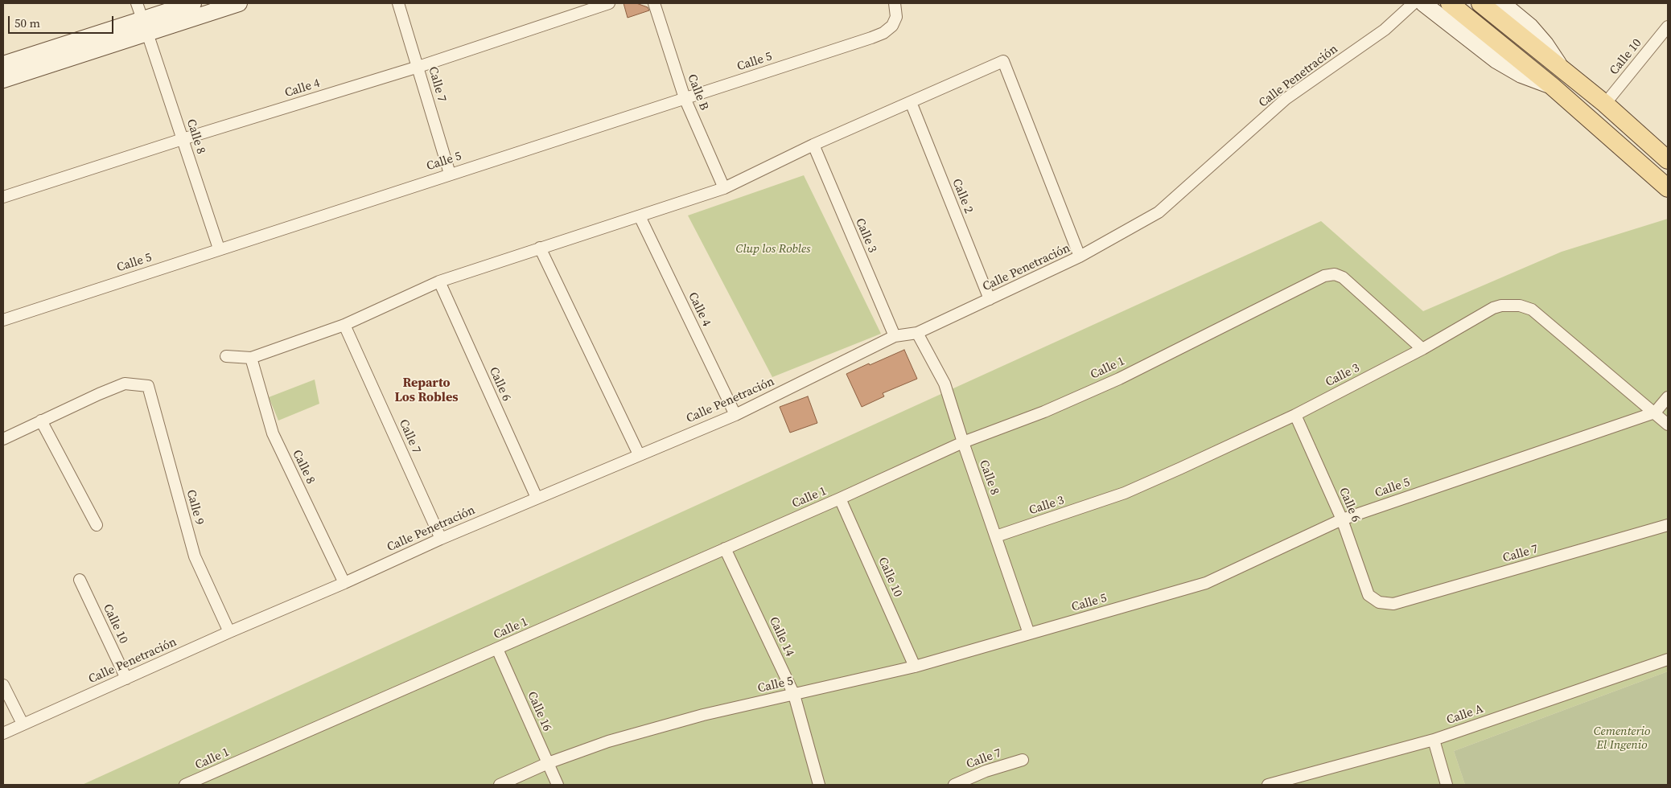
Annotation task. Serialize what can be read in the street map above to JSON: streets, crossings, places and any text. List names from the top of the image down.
{
  "streets": {
    "street": [
      "Calle 10",
      "Calle 5",
      "Calle Penetración",
      "Calle 7",
      "Calle 4",
      "Calle B",
      "Calle 8",
      "Calle 2",
      "Calle 3",
      "Calle 1",
      "Calle 6",
      "Calle 9",
      "Calle 14",
      "Calle 16",
      "Calle A"
    ]
  },
  "crossings": [
    ["Calle 10", "Calle 5"],
    ["Calle 10", "Calle Penetración"],
    ["Calle 10", "Calle 1"],
    ["Calle 5", "Calle 7"],
    ["Calle 5", "Calle B"],
    ["Calle 5", "Calle 8"],
    ["Calle 5", "Calle 3"],
    ["Calle 5", "Calle 6"],
    ["Calle 5", "Calle 14"],
    ["Calle 5", "Calle 16"],
    ["Calle Penetración", "Calle 7"],
    ["Calle Penetración", "Calle 4"],
    ["Calle Penetración", "Calle 8"],
    ["Calle Penetración", "Calle 2"],
    ["Calle Penetración", "Calle 3"],
    ["Calle Penetración", "Calle 6"],
    ["Calle Penetración", "Calle 9"],
    ["Calle 7", "Calle 4"],
    ["Calle 7", "Calle 6"],
    ["Calle 4", "Calle 8"],
    ["Calle 8", "Calle 3"],
    ["Calle 8", "Calle 1"],
    ["Calle 3", "Calle 1"],
    ["Calle 3", "Calle 6"],
    ["Calle 1", "Calle 14"],
    ["Calle 1", "Calle 16"]
  ],
  "districts": ["Reparto Los Robles"],
  "parks": ["Clup los Robles", "Cementerio El Ingenio"],
  "scale_bar": "50 m"
}
